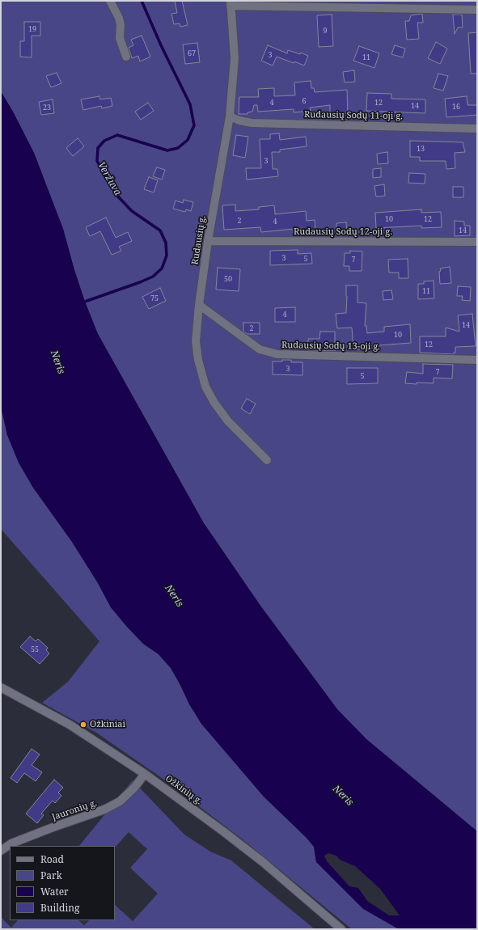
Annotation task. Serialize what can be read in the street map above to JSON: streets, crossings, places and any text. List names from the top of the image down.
{
  "streets": {
    "street": [
      "Rudausių Sodų 11-oji g.",
      "Rudausių Sodų 12-oji g.",
      "Rudausių g.",
      "Rudausių Sodų 13-oji g.",
      "Ožkinių g.",
      "Jauronių g."
    ]
  },
  "crossings": [
    ["Rudausių Sodų 11-oji g.", "Rudausių g."],
    ["Rudausių Sodų 12-oji g.", "Rudausių g."],
    ["Rudausių g.", "Rudausių Sodų 13-oji g."],
    ["Ožkinių g.", "Jauronių g."]
  ],
  "water": ["Veržuva", "Neris"],
  "places": ["Ožkiniai"],
  "house_numbers": [
    "19",
    "9",
    "67",
    "3",
    "11",
    "6",
    "4",
    "12",
    "14",
    "16",
    "23",
    "13",
    "3",
    "10",
    "12",
    "2",
    "4",
    "14",
    "3",
    "5",
    "7",
    "50",
    "11",
    "75",
    "4",
    "14",
    "2",
    "10",
    "12",
    "3",
    "7",
    "5",
    "55"
  ],
  "legend": [
    "Road",
    "Park",
    "Water",
    "Building"
  ]
}
